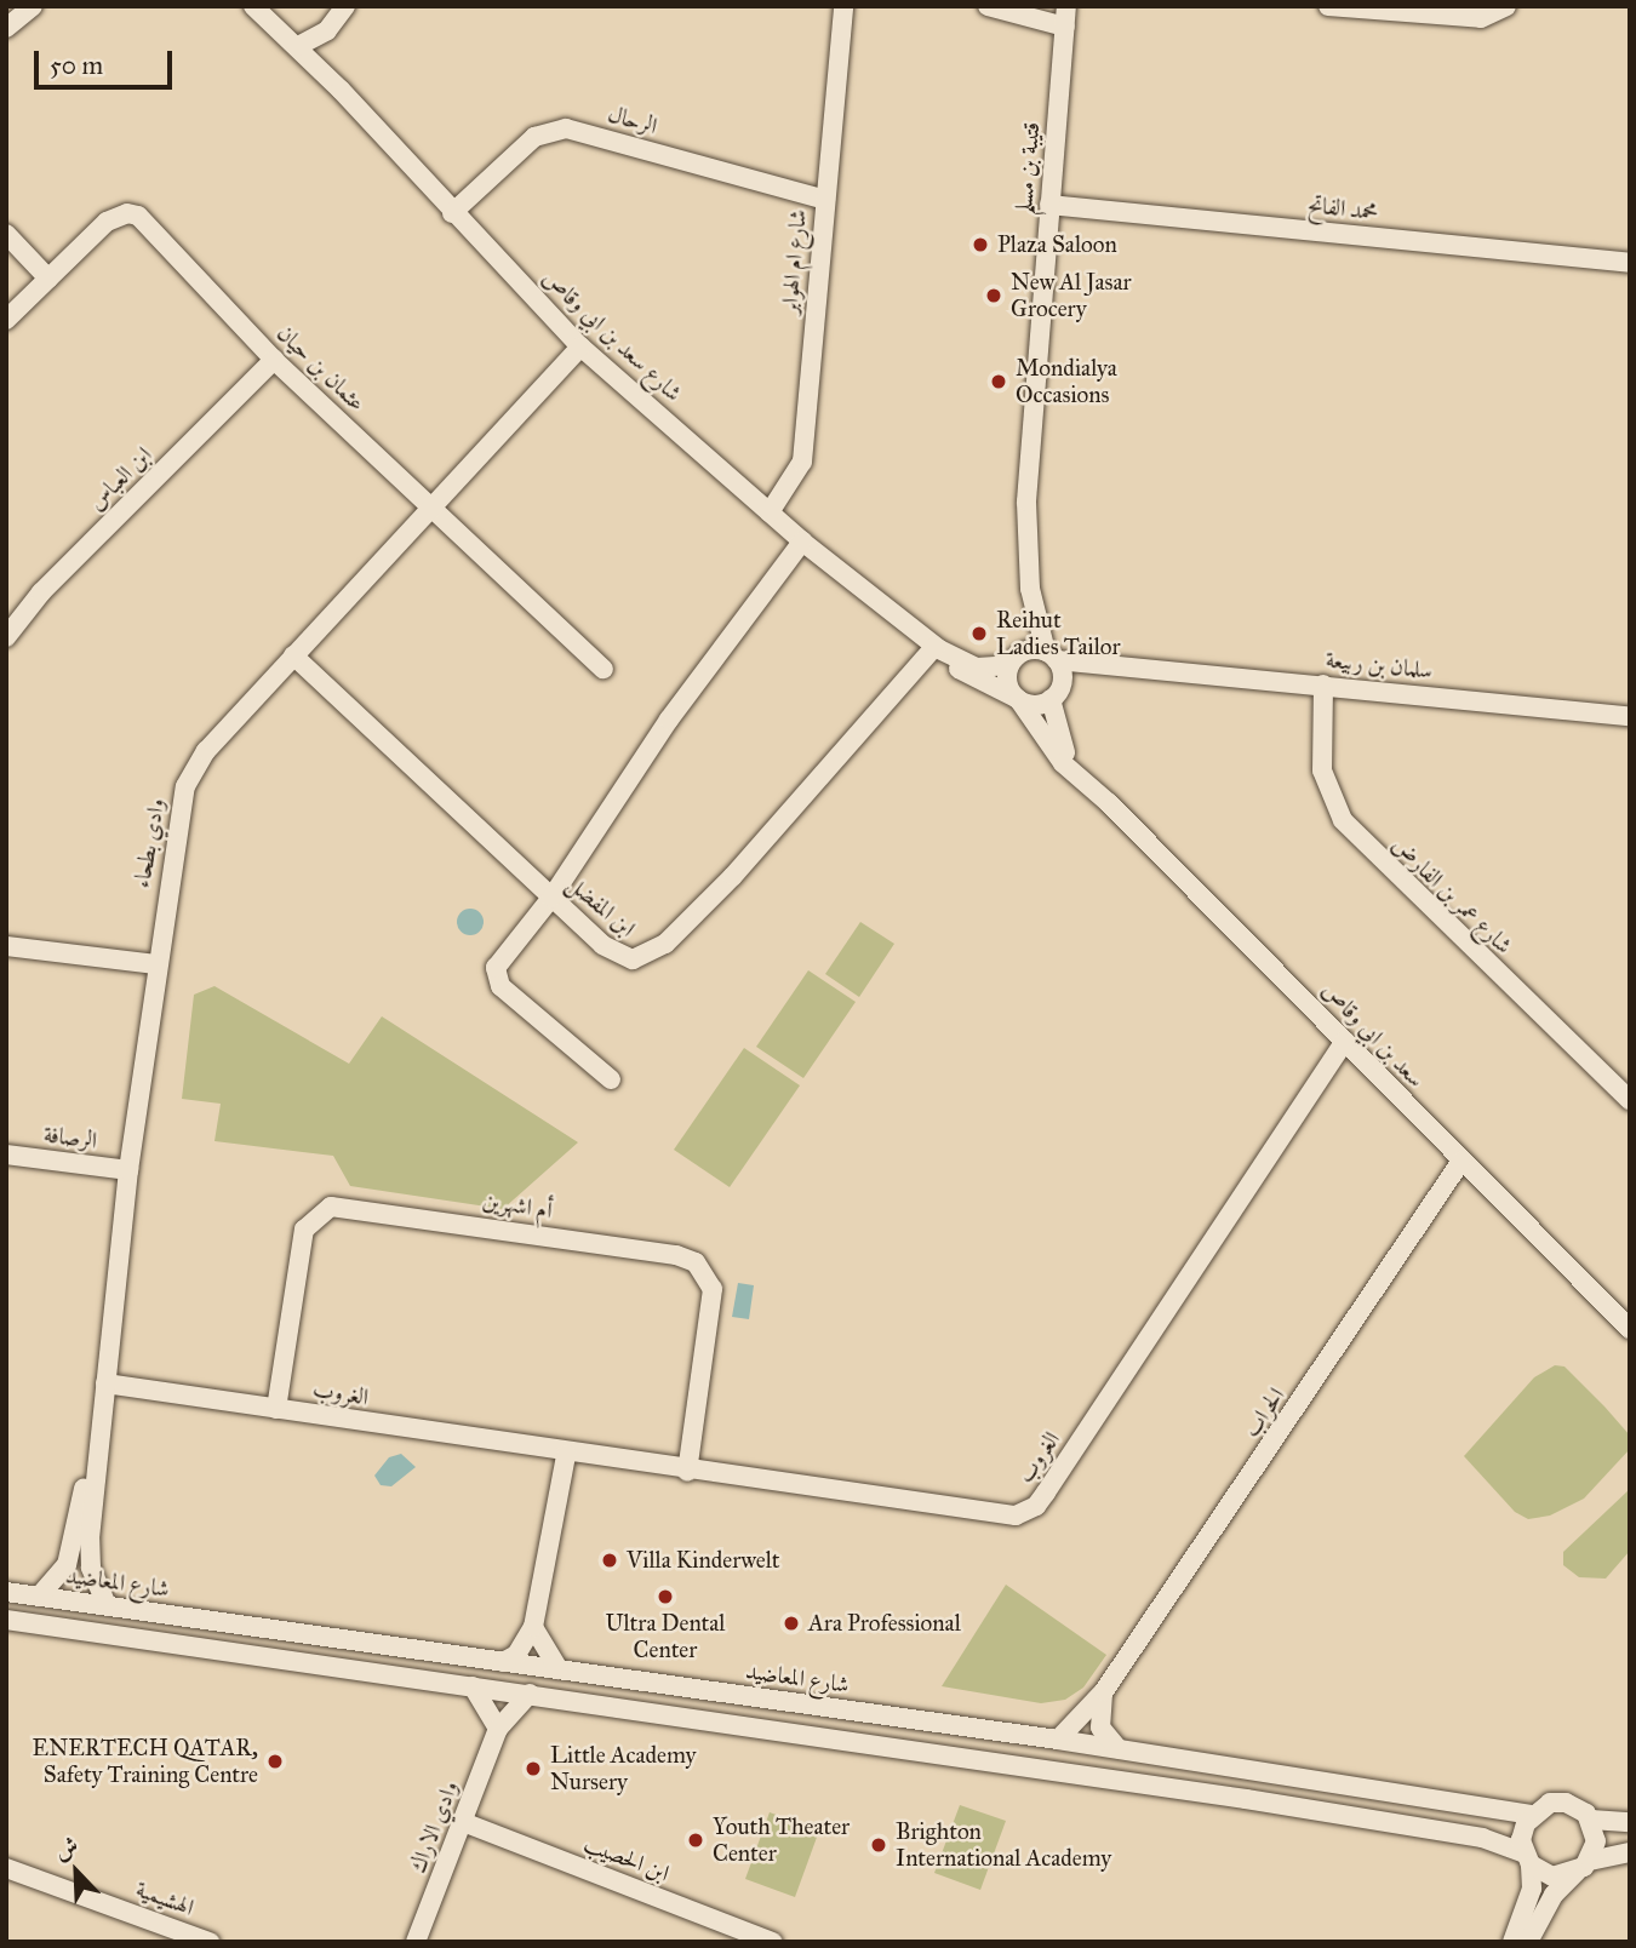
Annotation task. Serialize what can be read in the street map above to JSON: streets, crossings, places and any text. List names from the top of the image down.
{
  "streets": {
    "street": [
      "الرحال",
      "قتيبة بن مسلم",
      "محمد الفاتح",
      "شارع ام الهوابر",
      "شارع سعد بن ابي وقاص",
      "عثمان بن حيان",
      "ابن العباس",
      "سلمان بن ربيعة",
      "وادي بطحاء",
      "شارع عمر بن الفارض",
      "ابن المفضل",
      "سعد بن ابي وقاص",
      "الرصافة",
      "أم اشهرين",
      "الغروب",
      "الحراب",
      "شارع المعاضيد",
      "وادي الاراك",
      "ابن الحصيب",
      "الهشيمية"
    ]
  },
  "crossings": [
    ["الرحال", "شارع ام الهوابر"],
    ["الرحال", "شارع سعد بن ابي وقاص"],
    ["قتيبة بن مسلم", "محمد الفاتح"],
    ["قتيبة بن مسلم", "شارع سعد بن ابي وقاص"],
    ["قتيبة بن مسلم", "سلمان بن ربيعة"],
    ["شارع ام الهوابر", "شارع سعد بن ابي وقاص"],
    ["شارع سعد بن ابي وقاص", "سلمان بن ربيعة"],
    ["شارع سعد بن ابي وقاص", "وادي بطحاء"],
    ["شارع سعد بن ابي وقاص", "ابن المفضل"],
    ["عثمان بن حيان", "ابن العباس"],
    ["عثمان بن حيان", "وادي بطحاء"],
    ["سلمان بن ربيعة", "شارع عمر بن الفارض"],
    ["وادي بطحاء", "ابن المفضل"],
    ["وادي بطحاء", "الرصافة"],
    ["وادي بطحاء", "الغروب"],
    ["وادي بطحاء", "شارع المعاضيد"],
    ["سعد بن ابي وقاص", "الغروب"],
    ["سعد بن ابي وقاص", "الحراب"],
    ["أم اشهرين", "الغروب"],
    ["الحراب", "شارع المعاضيد"],
    ["وادي الاراك", "ابن الحصيب"]
  ],
  "places": [
    "Plaza Saloon",
    "New Al Jasar Grocery",
    "Mondialya Occasions",
    "Reihut Ladies Tailor",
    "Villa Kinderwelt",
    "Ultra Dental Center",
    "Ara Professional",
    "ENERTECH QATAR, Safety Training Centre",
    "Little Academy Nursery",
    "Youth Theater Center",
    "Brighton International Academy"
  ],
  "scale_bar": "50 m",
  "north": "top left"
}
